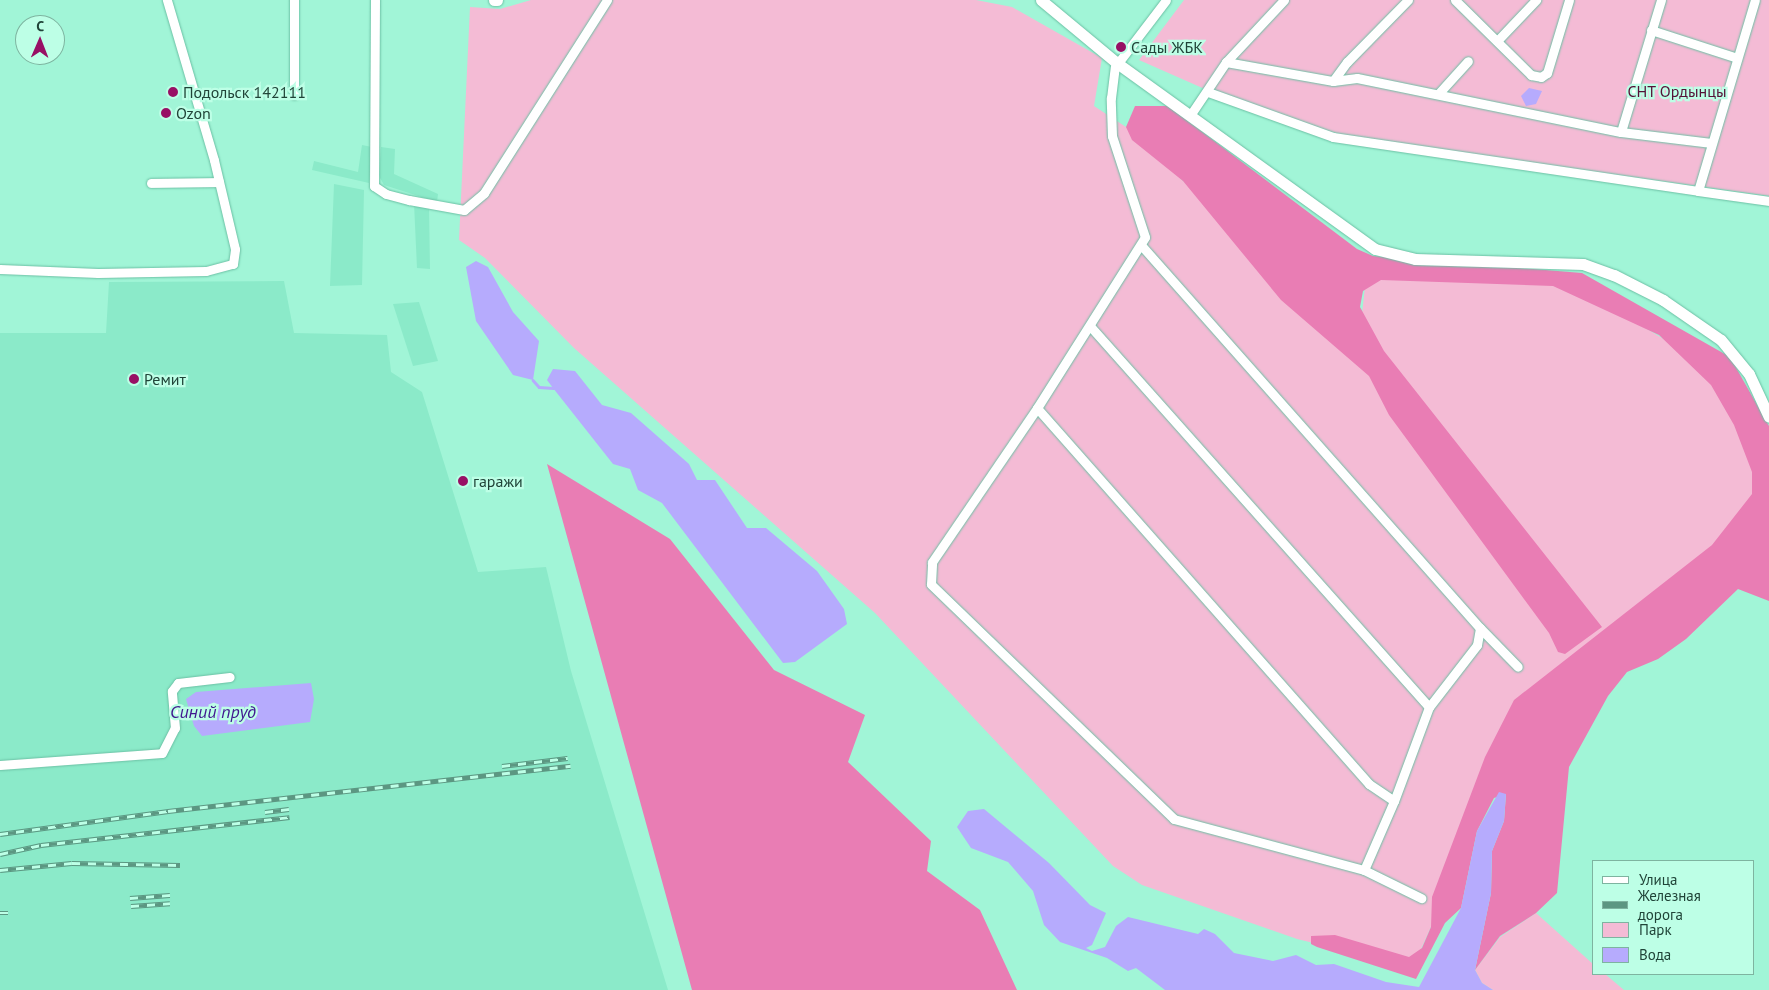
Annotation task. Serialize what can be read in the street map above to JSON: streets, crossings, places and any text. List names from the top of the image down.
{
  "water": ["Синий пруд"],
  "parks": ["СНТ Ордынцы"],
  "places": [
    "Сады ЖБК",
    "Подольск 142111",
    "Ozon",
    "Ремит",
    "гаражи"
  ],
  "legend": [
    "Улица",
    "Железная дорога",
    "Парк",
    "Вода"
  ],
  "north": "top"
}
